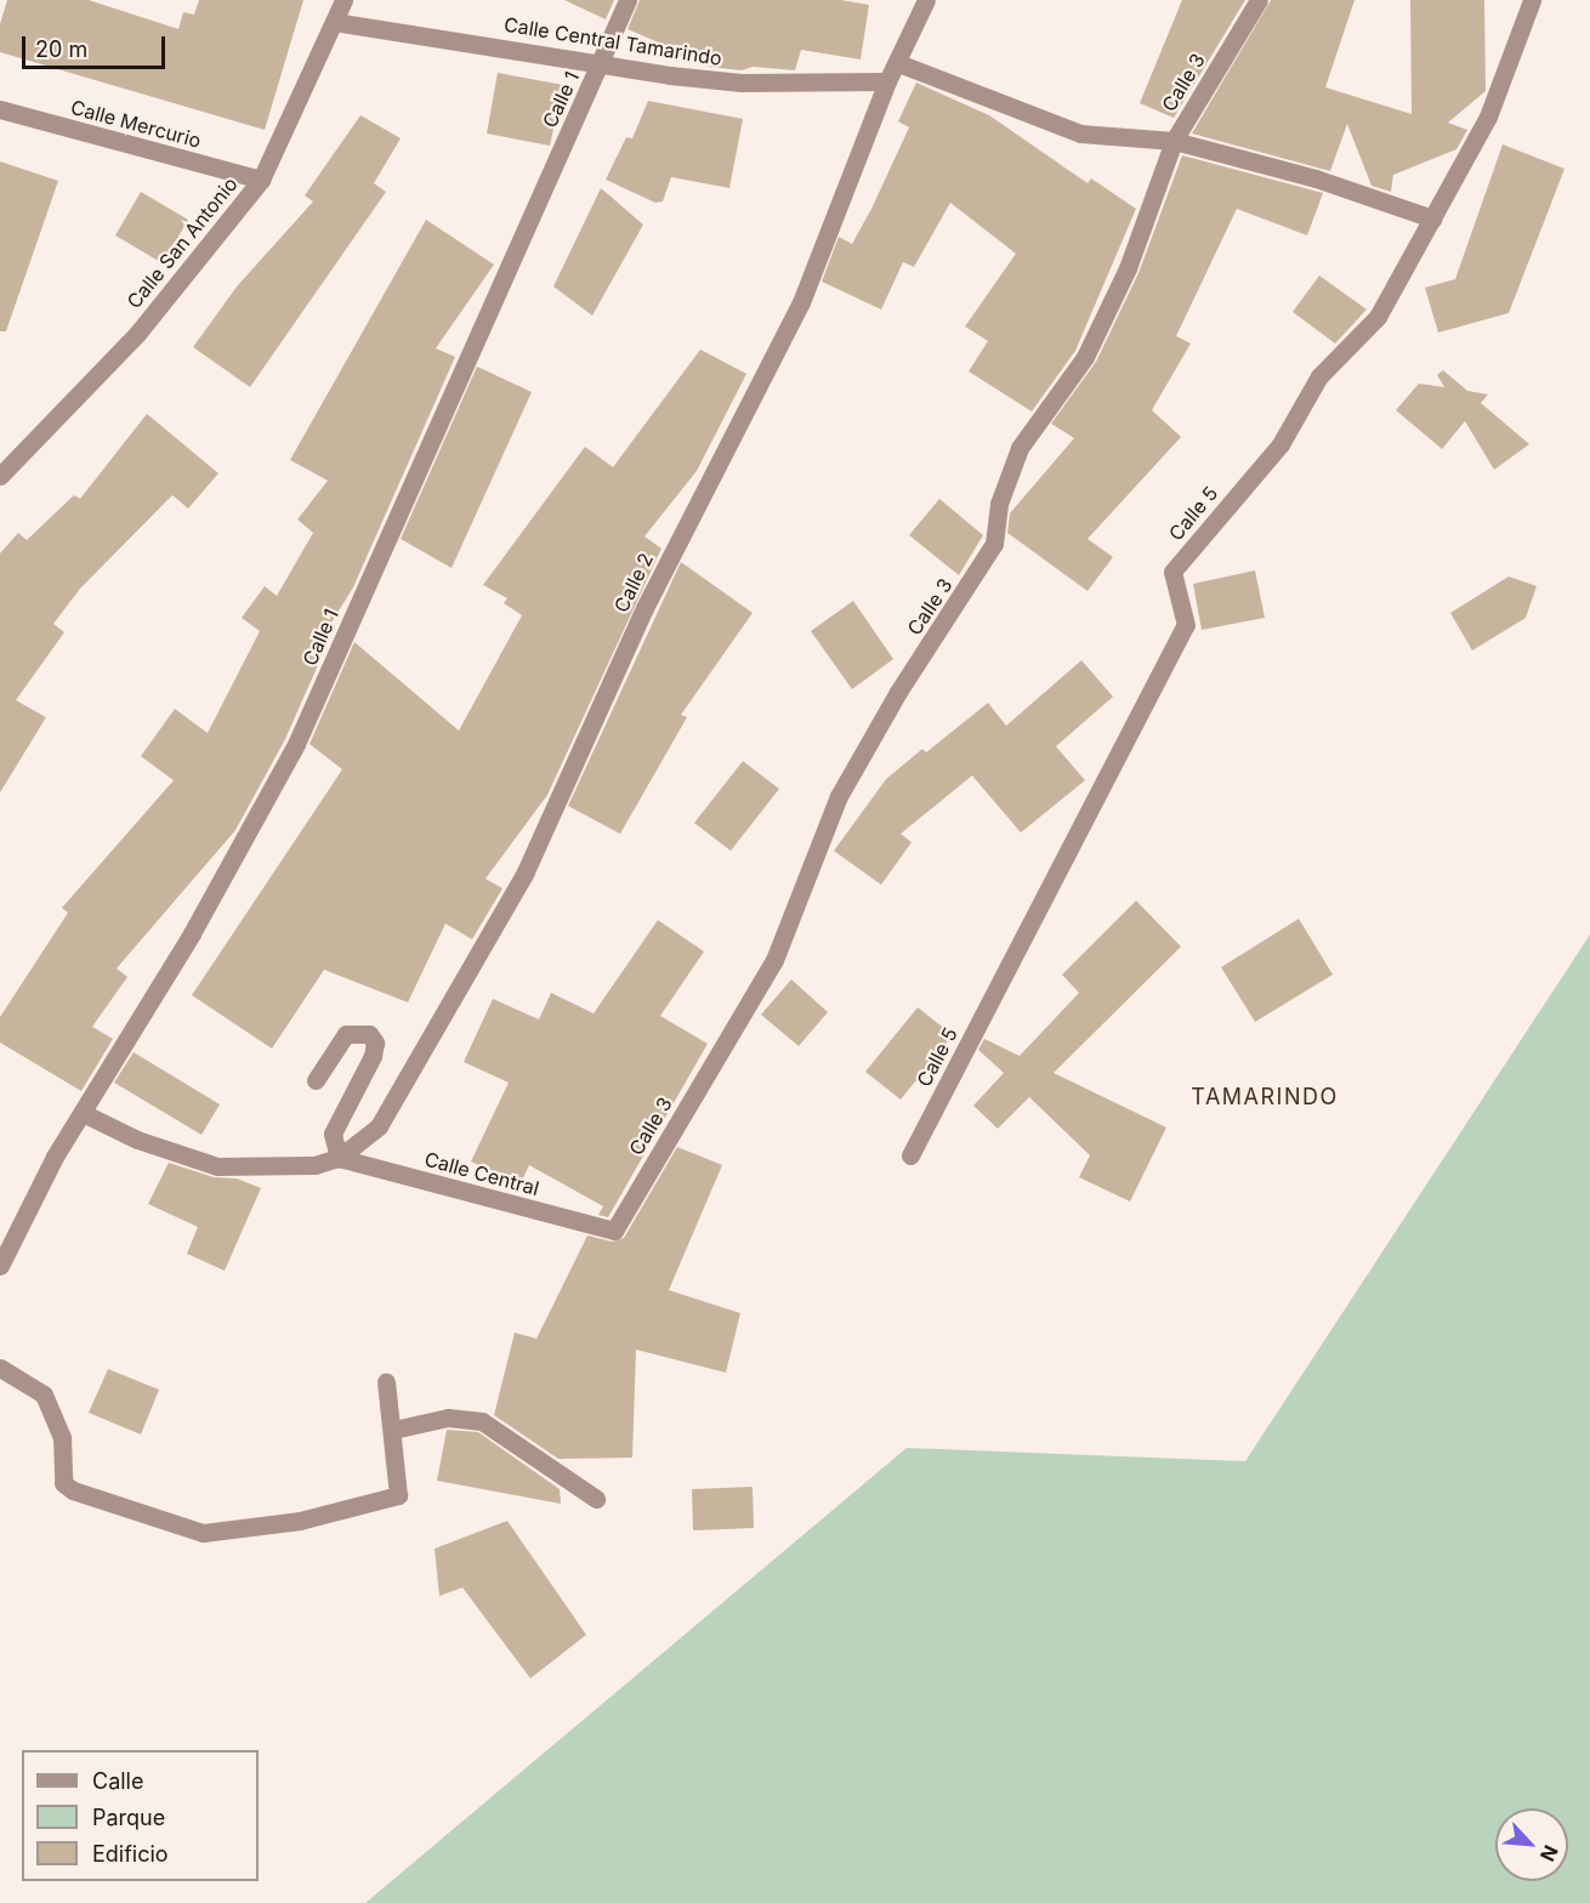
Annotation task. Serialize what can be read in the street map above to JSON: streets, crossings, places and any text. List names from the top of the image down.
{
  "streets": {
    "street": [
      "Calle Central Tamarindo",
      "Calle 3",
      "Calle 1",
      "Calle Mercurio",
      "Calle San Antonio",
      "Calle 5",
      "Calle 2",
      "Calle Central"
    ]
  },
  "crossings": [
    ["Calle Central Tamarindo", "Calle 1"],
    ["Calle Central Tamarindo", "Calle San Antonio"],
    ["Calle Central Tamarindo", "Calle 2"],
    ["Calle 3", "Calle Central"],
    ["Calle Mercurio", "Calle San Antonio"],
    ["Calle 2", "Calle Central"]
  ],
  "districts": ["TAMARINDO"],
  "legend": ["Calle", "Parque", "Edificio"],
  "scale_bar": "20 m",
  "north": "bottom right"
}
